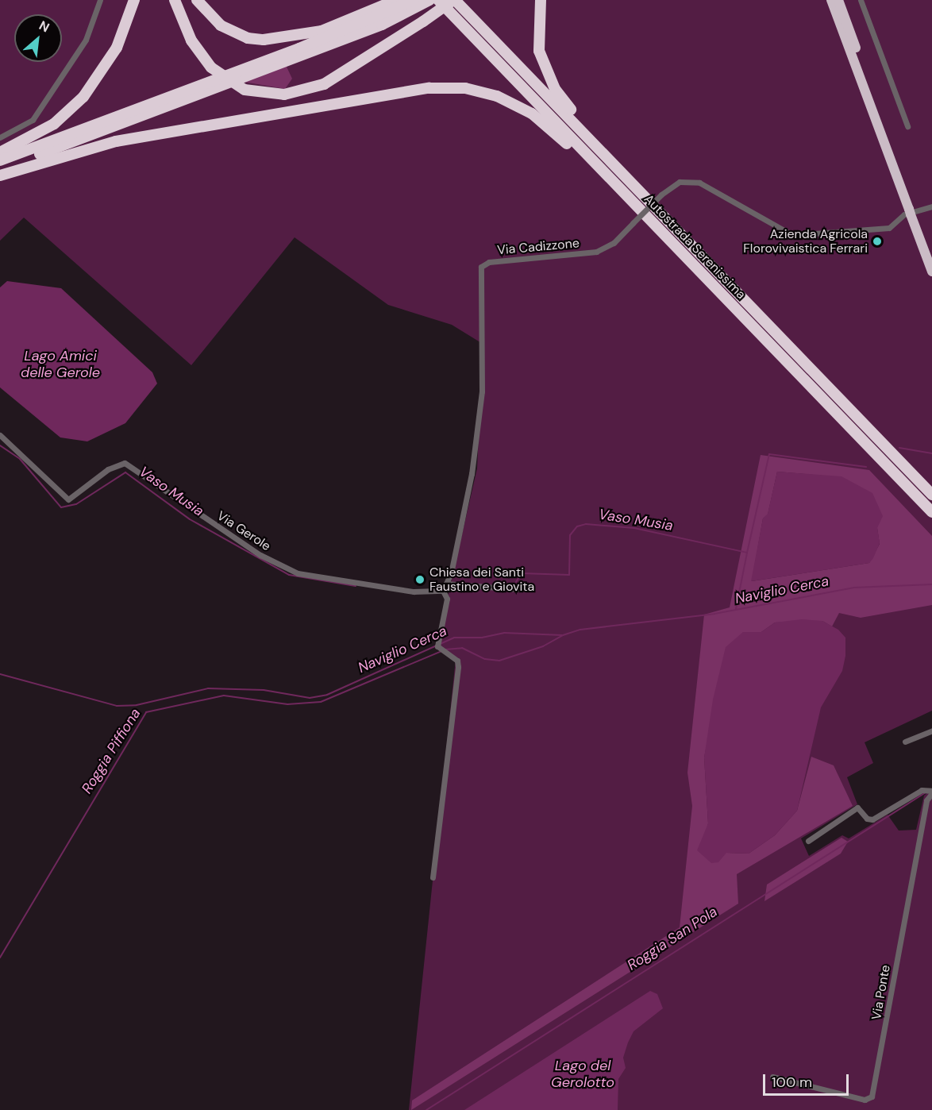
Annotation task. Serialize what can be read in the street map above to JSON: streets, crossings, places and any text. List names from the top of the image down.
{
  "streets": {
    "highway": ["Autostrada Serenissima"],
    "street": ["Via Cadizzone", "Via Gerole", "Via Ponte"]
  },
  "water": [
    "Lago Amici delle Gerole",
    "Vaso Musia",
    "Naviglio Cerca",
    "Roggia Piffiona",
    "Roggia San Pola",
    "Lago del Gerolotto"
  ],
  "places": ["Azienda Agricola Florovivaistica Ferrari", "Chiesa dei Santi Faustino e Giovita"],
  "scale_bar": "100 m",
  "north": "top right"
}
